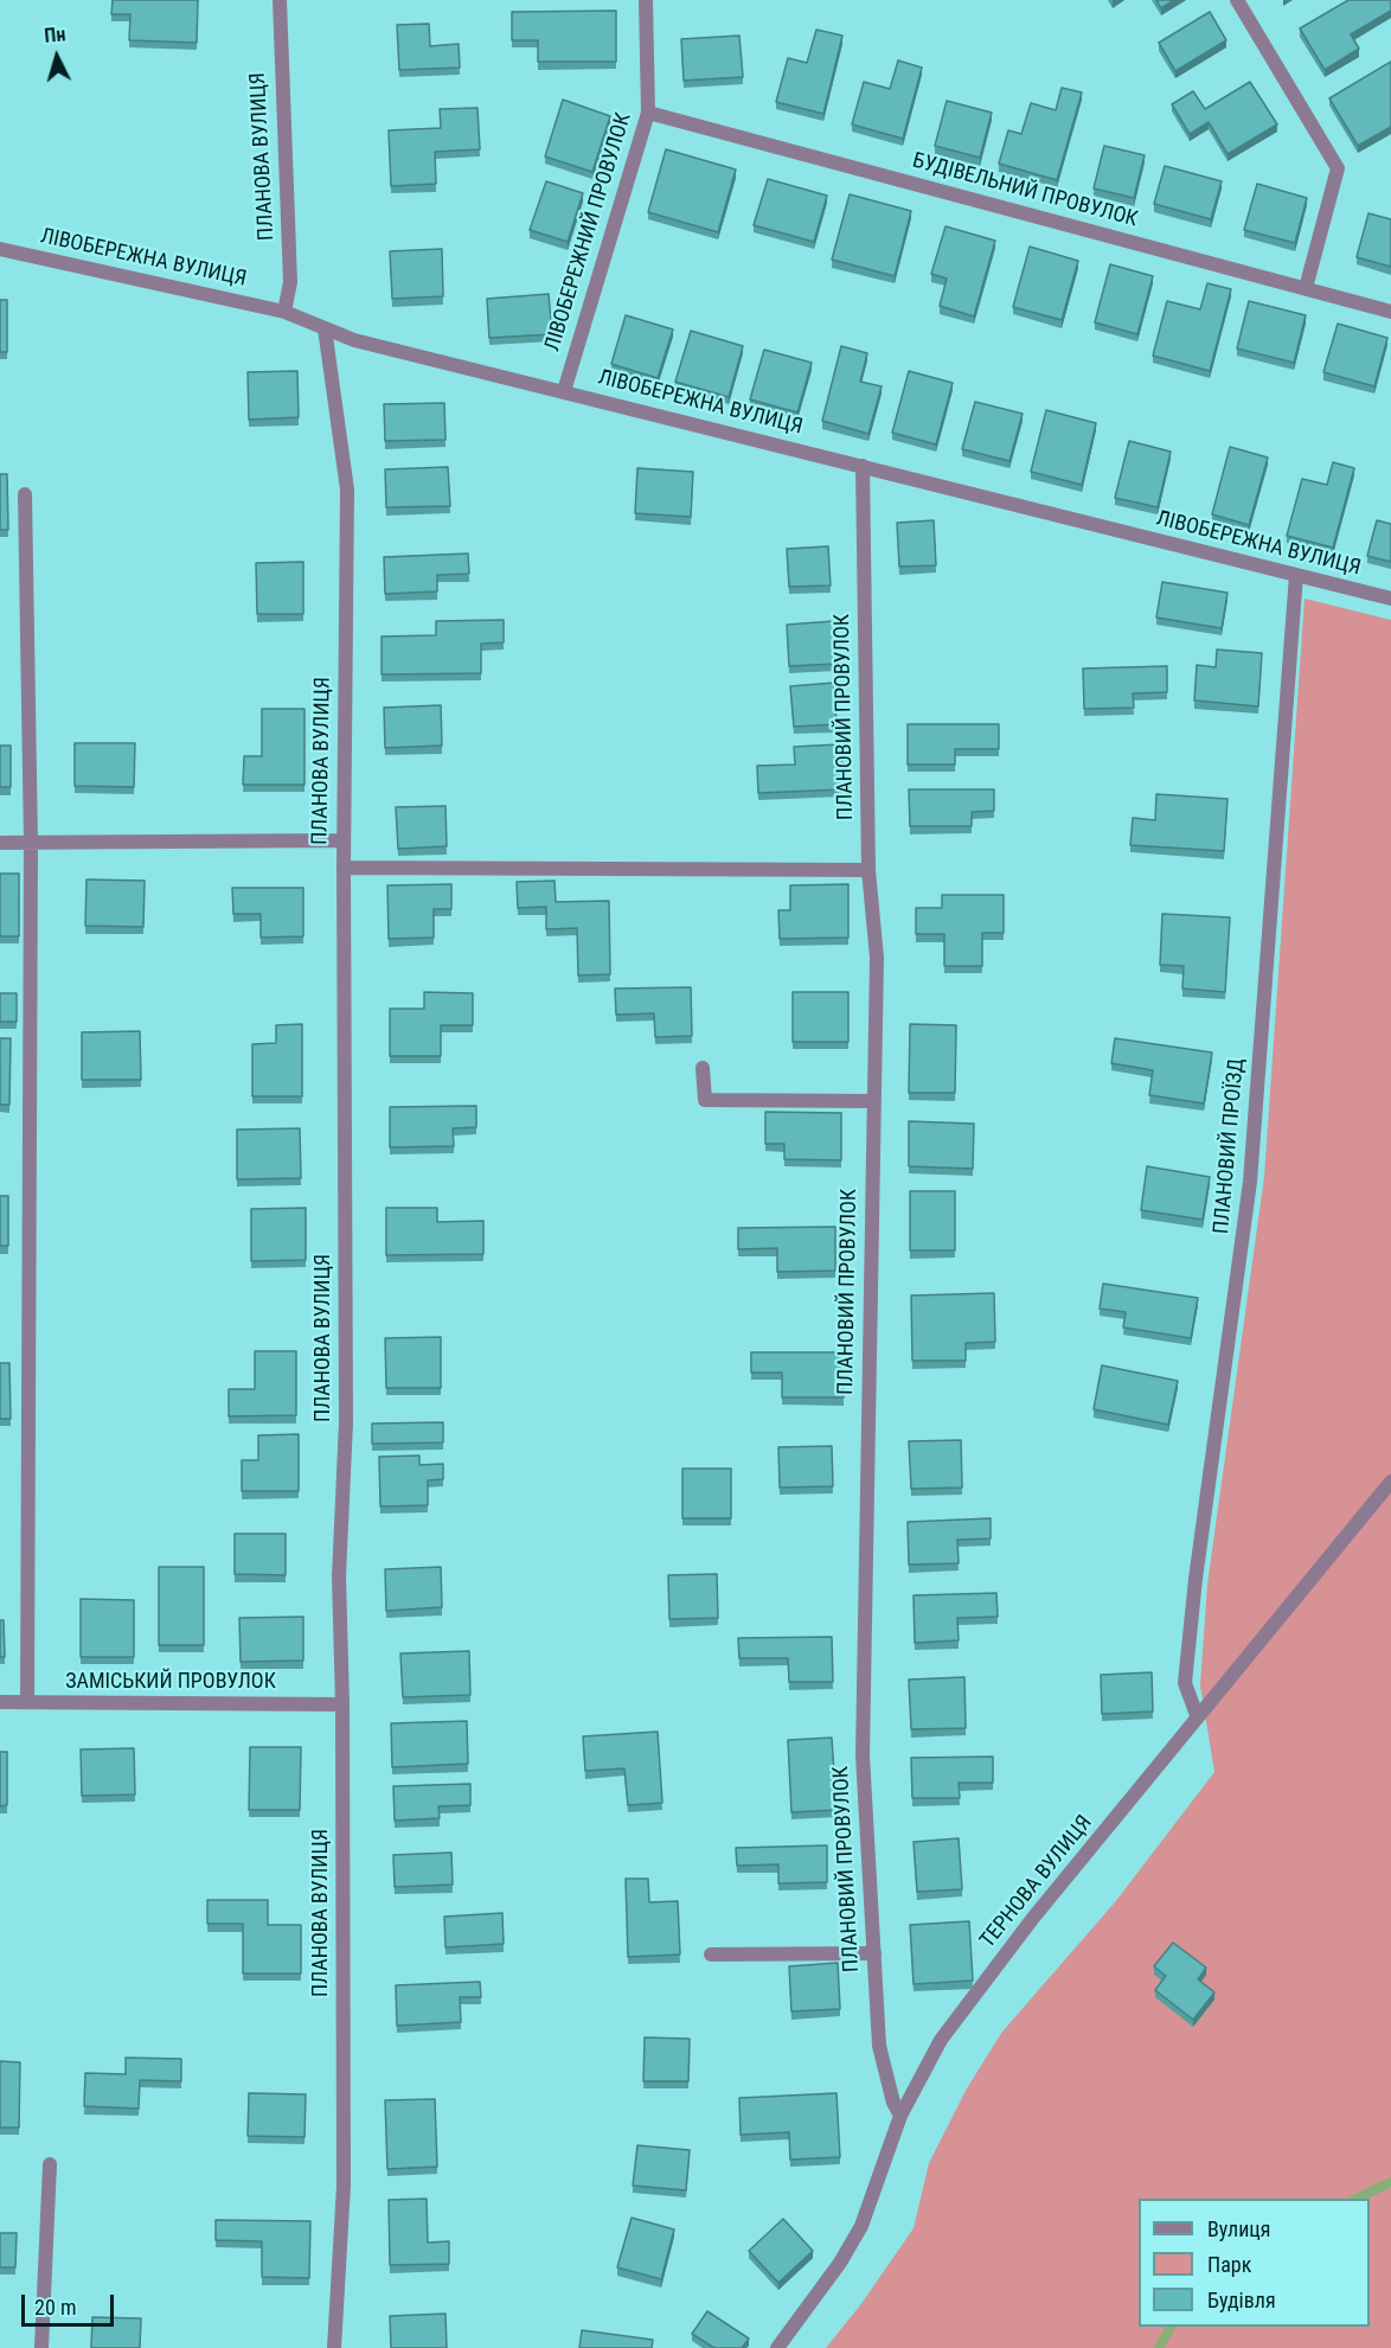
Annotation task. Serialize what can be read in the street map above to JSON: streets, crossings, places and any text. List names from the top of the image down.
{
  "streets": {
    "street": [
      "ПЛАНОВА ВУЛИЦЯ",
      "БУДІВЕЛЬНИЙ ПРОВУЛОК",
      "ЛІВОБЕРЕЖНИЙ ПРОВУЛОК",
      "ЛІВОБЕРЕЖНА ВУЛИЦЯ",
      "ПЛАНОВИЙ ПРОВУЛОК",
      "ПЛАНОВИЙ ПРОЇЗД",
      "ЗАМІСЬКИЙ ПРОВУЛОК",
      "ТЕРНОВА ВУЛИЦЯ"
    ]
  },
  "crossings": [
    ["ПЛАНОВА ВУЛИЦЯ", "ЛІВОБЕРЕЖНА ВУЛИЦЯ"],
    ["ПЛАНОВА ВУЛИЦЯ", "ЗАМІСЬКИЙ ПРОВУЛОК"],
    ["БУДІВЕЛЬНИЙ ПРОВУЛОК", "ЛІВОБЕРЕЖНИЙ ПРОВУЛОК"],
    ["ЛІВОБЕРЕЖНИЙ ПРОВУЛОК", "ЛІВОБЕРЕЖНА ВУЛИЦЯ"],
    ["ЛІВОБЕРЕЖНА ВУЛИЦЯ", "ПЛАНОВИЙ ПРОВУЛОК"],
    ["ЛІВОБЕРЕЖНА ВУЛИЦЯ", "ПЛАНОВИЙ ПРОЇЗД"],
    ["ПЛАНОВИЙ ПРОВУЛОК", "ТЕРНОВА ВУЛИЦЯ"],
    ["ПЛАНОВИЙ ПРОЇЗД", "ТЕРНОВА ВУЛИЦЯ"]
  ],
  "legend": ["Вулиця", "Парк", "Будівля"],
  "scale_bar": "20 m",
  "north": "top"
}
